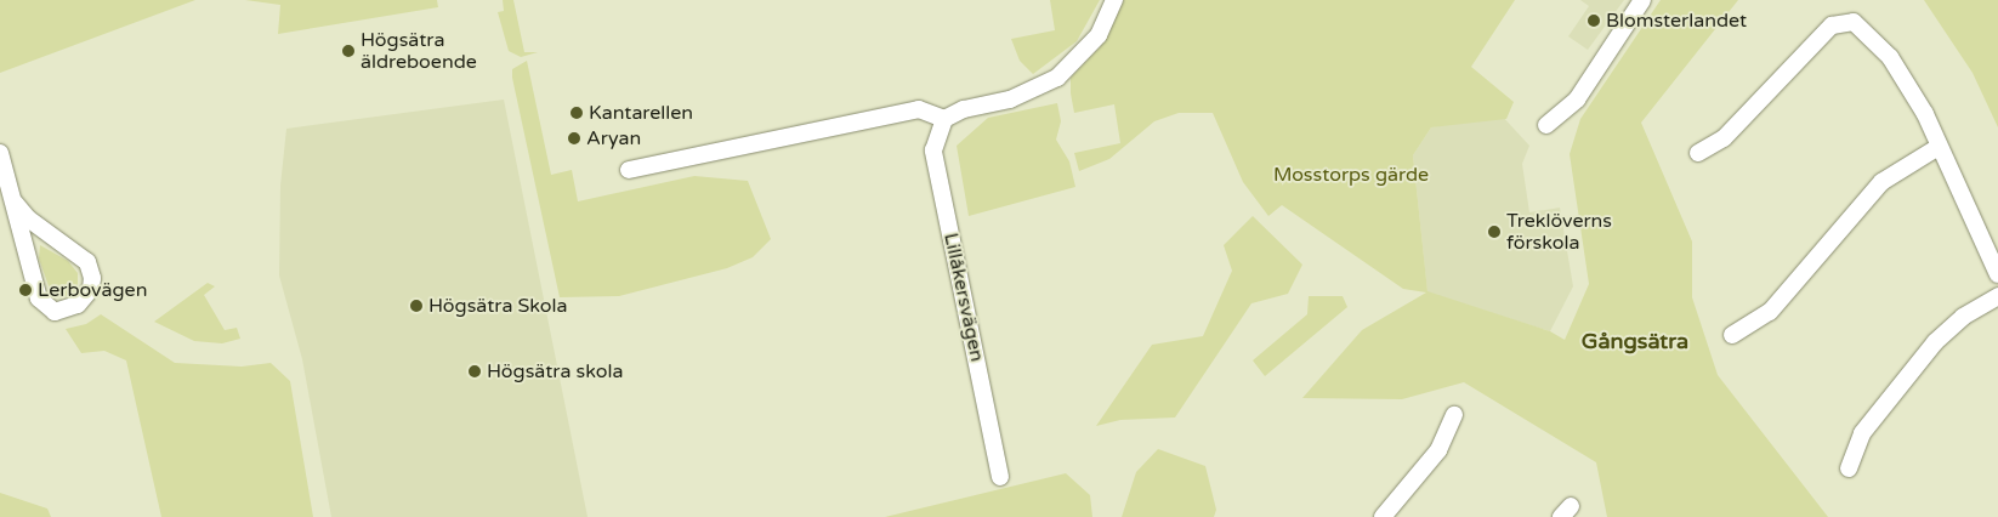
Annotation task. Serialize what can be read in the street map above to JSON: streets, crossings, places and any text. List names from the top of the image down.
{
  "streets": {
    "street": ["Lillåkersvägen"]
  },
  "districts": ["Gångsätra"],
  "parks": ["Mosstorps gärde"],
  "places": [
    "Blomsterlandet",
    "Högsätra äldreboende",
    "Kantarellen",
    "Aryan",
    "Treklöverns förskola",
    "Lerbovägen",
    "Högsätra Skola",
    "Högsätra skola"
  ]
}
